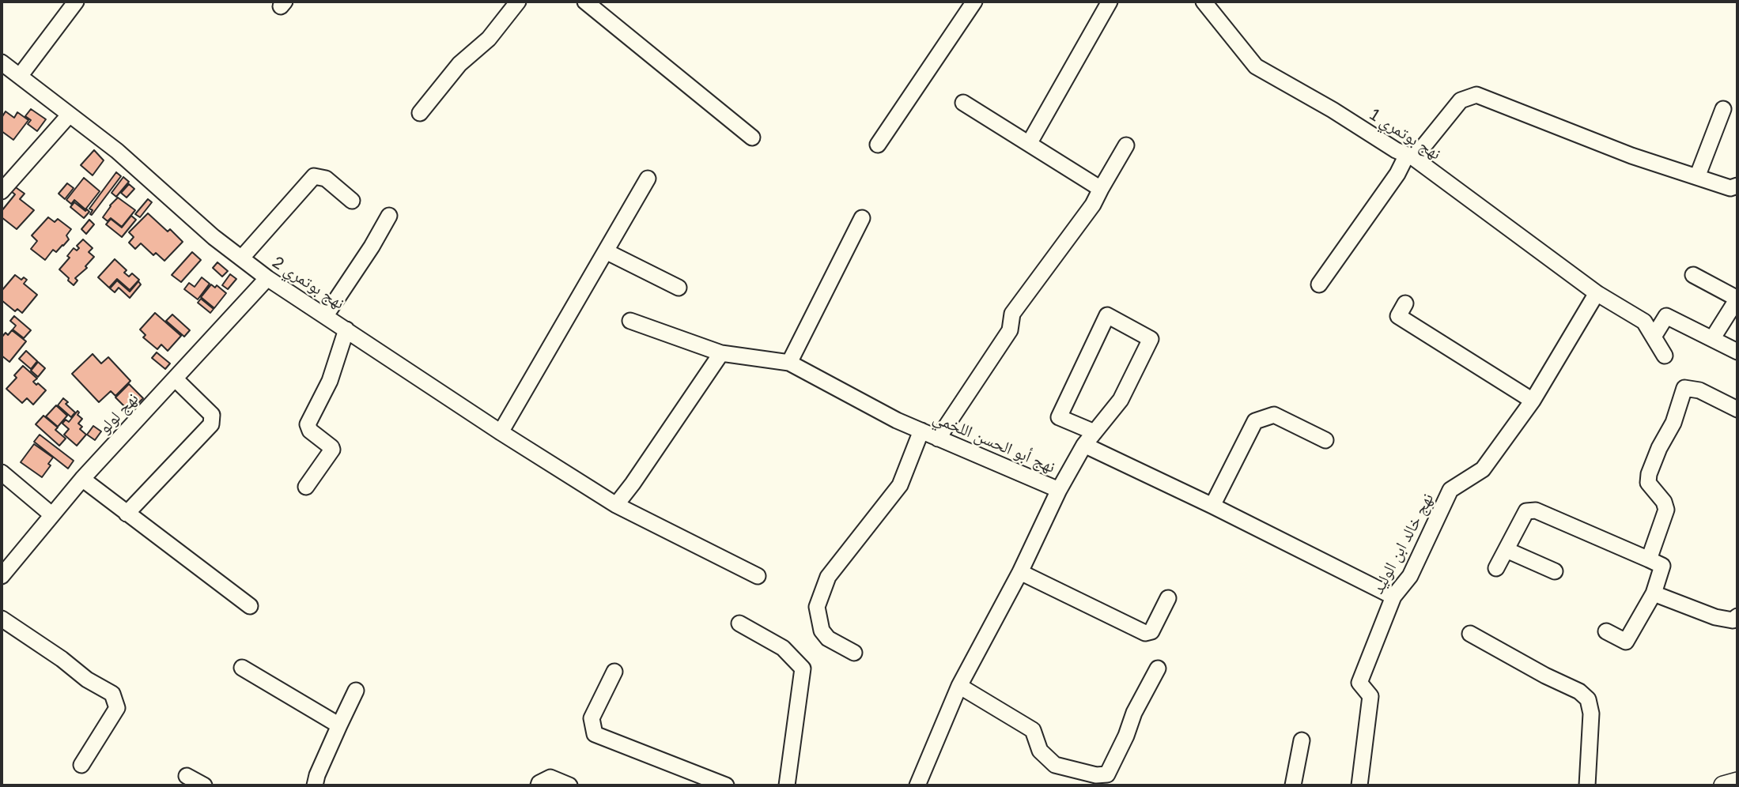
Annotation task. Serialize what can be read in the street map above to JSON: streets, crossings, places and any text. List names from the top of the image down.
{
  "streets": {
    "street": [
      "نهج بوتمري 1",
      "نهج بوتمري 2",
      "نهج لولو",
      "نهج أبو الحسن اللخمي",
      "نهج خالد ابن الوليد"
    ]
  },
  "crossings": [
    ["نهج بوتمري 1", "نهج خالد ابن الوليد"],
    ["نهج بوتمري 2", "نهج لولو"]
  ]
}
